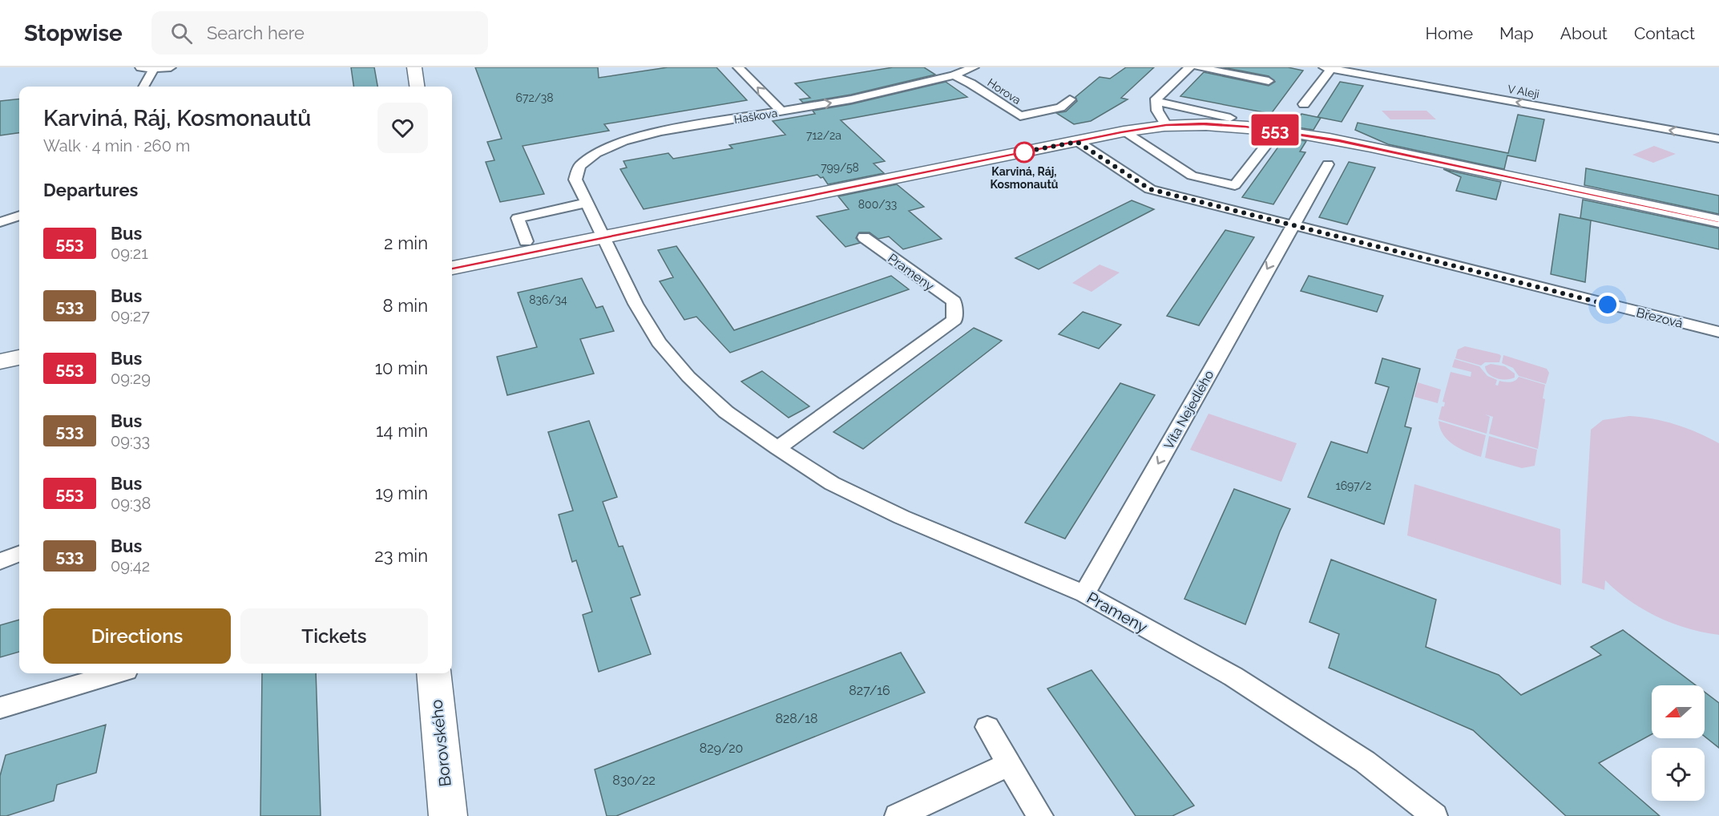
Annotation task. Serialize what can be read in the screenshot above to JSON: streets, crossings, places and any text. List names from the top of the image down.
{
  "streets": {
    "street": [
      "Horova",
      "V Aleji",
      "Haškova",
      "Prameny",
      "Březová",
      "Víta Nejedlého",
      "Borovského"
    ]
  },
  "crossings": [
    ["Horova", "Haškova"],
    ["Haškova", "Prameny"],
    ["Prameny", "Víta Nejedlého"],
    ["Březová", "Víta Nejedlého"]
  ],
  "one_way": ["Víta Nejedlého"],
  "places": ["Karviná, Ráj, Kosmonautů"],
  "lines": ["bus line 553"],
  "house_numbers": [
    "672/38",
    "712/2a",
    "799/58",
    "800/33",
    "836/34",
    "1697/2",
    "827/16",
    "828/18",
    "829/20",
    "830/22"
  ],
  "north": "left",
  "page": {
    "header": "Stopwise",
    "search": "Search here",
    "nav": [
      "Home",
      "Map",
      "About",
      "Contact"
    ],
    "on_map": "553",
    "heading": [
      ["Karviná, Ráj, Kosmonautů", "Walk · 4 min · 260 m"],
      "Departures"
    ],
    "list": [
      {
        "mark": "553",
        "name": "Bus",
        "note": "09:21",
        "value": "2 min"
      },
      {
        "mark": "533",
        "name": "Bus",
        "note": "09:27",
        "value": "8 min"
      },
      {
        "mark": "553",
        "name": "Bus",
        "note": "09:29",
        "value": "10 min"
      },
      {
        "mark": "533",
        "name": "Bus",
        "note": "09:33",
        "value": "14 min"
      },
      {
        "mark": "553",
        "name": "Bus",
        "note": "09:38",
        "value": "19 min"
      },
      {
        "mark": "533",
        "name": "Bus",
        "note": "09:42",
        "value": "23 min"
      }
    ],
    "buttons": ["Directions", "Tickets"]
  }
}
